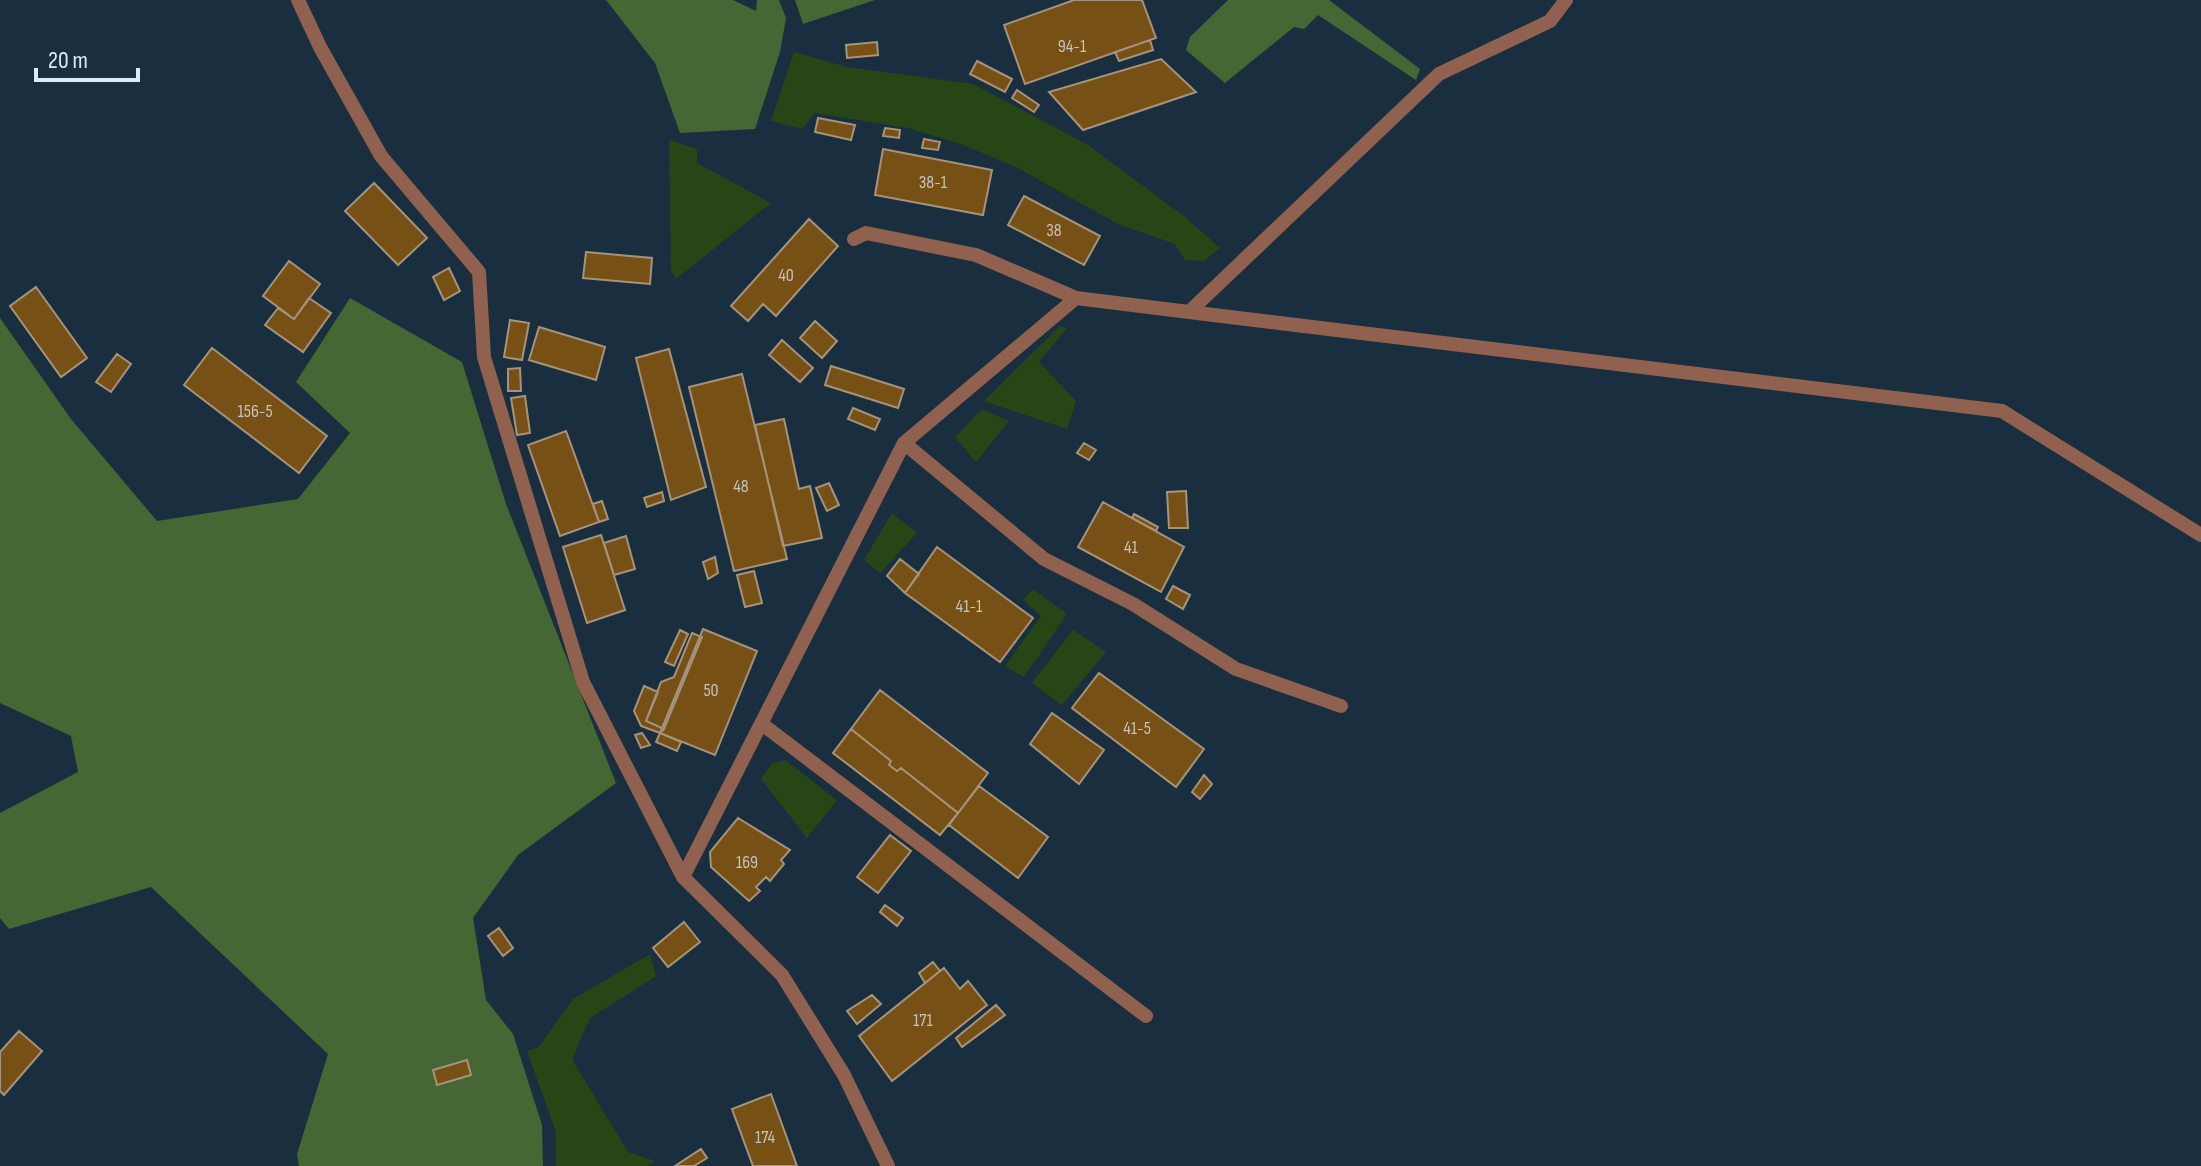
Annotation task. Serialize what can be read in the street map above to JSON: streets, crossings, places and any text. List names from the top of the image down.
{
  "house_numbers": [
    "94-1",
    "38-1",
    "38",
    "40",
    "156-5",
    "48",
    "41",
    "41-1",
    "50",
    "41-5",
    "169",
    "171",
    "174"
  ],
  "scale_bar": "20 m"
}
